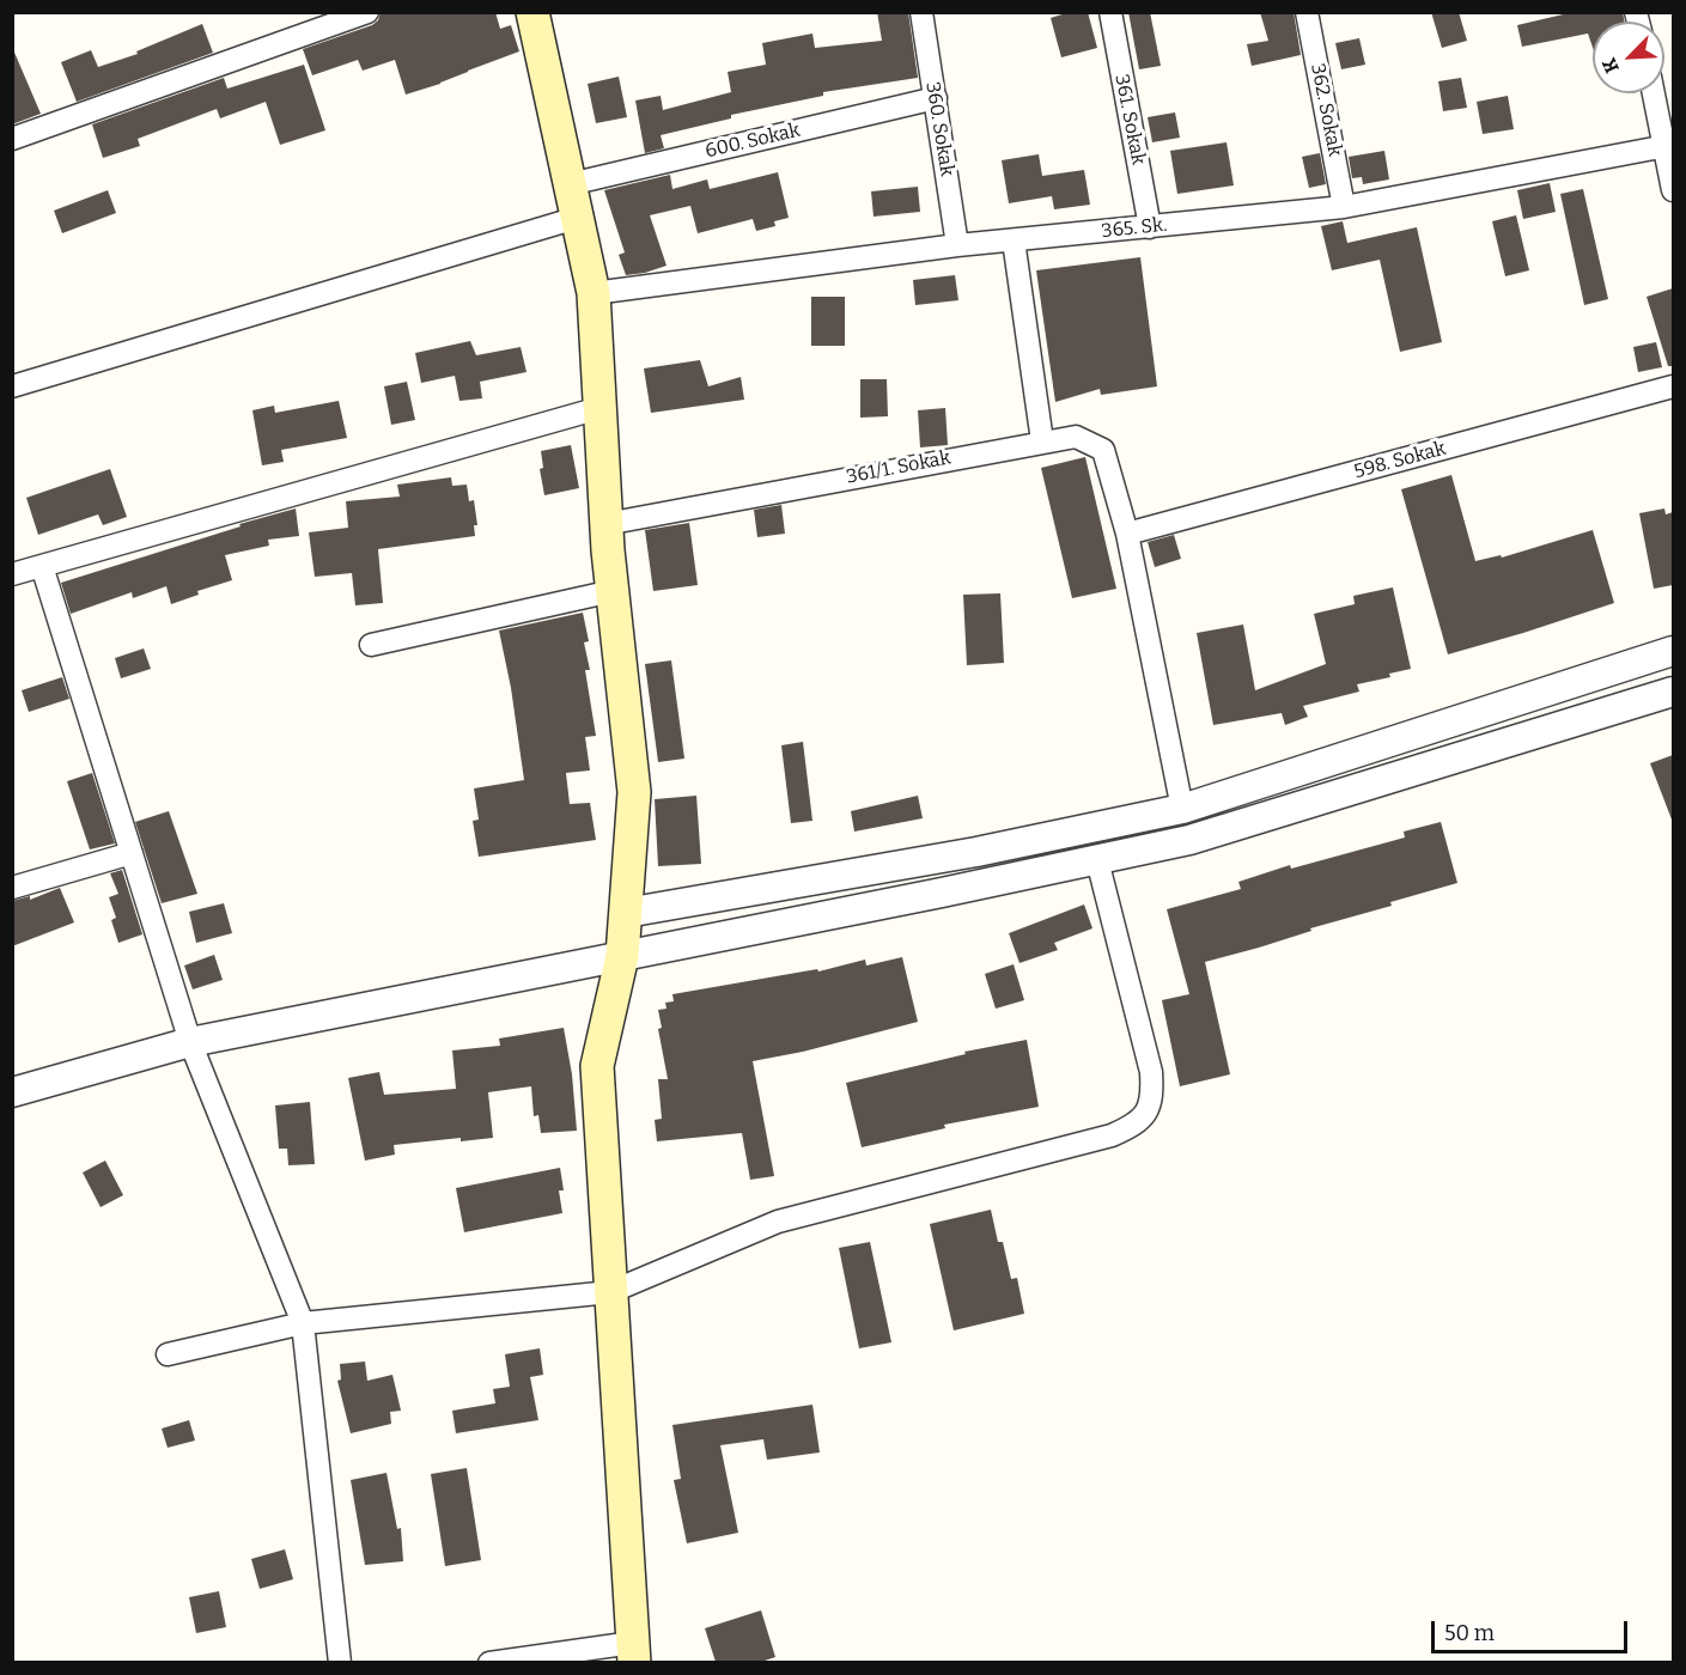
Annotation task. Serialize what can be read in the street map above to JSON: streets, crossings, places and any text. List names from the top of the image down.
{
  "streets": {
    "street": [
      "362. Sokak",
      "361. Sokak",
      "360. Sokak",
      "600. Sokak",
      "365. Sk.",
      "598. Sokak",
      "361/1. Sokak"
    ]
  },
  "crossings": [
    ["362. Sokak", "365. Sk."],
    ["361. Sokak", "365. Sk."],
    ["360. Sokak", "600. Sokak"],
    ["360. Sokak", "365. Sk."],
    ["598. Sokak", "361/1. Sokak"]
  ],
  "scale_bar": "50 m",
  "north": "bottom left"
}
